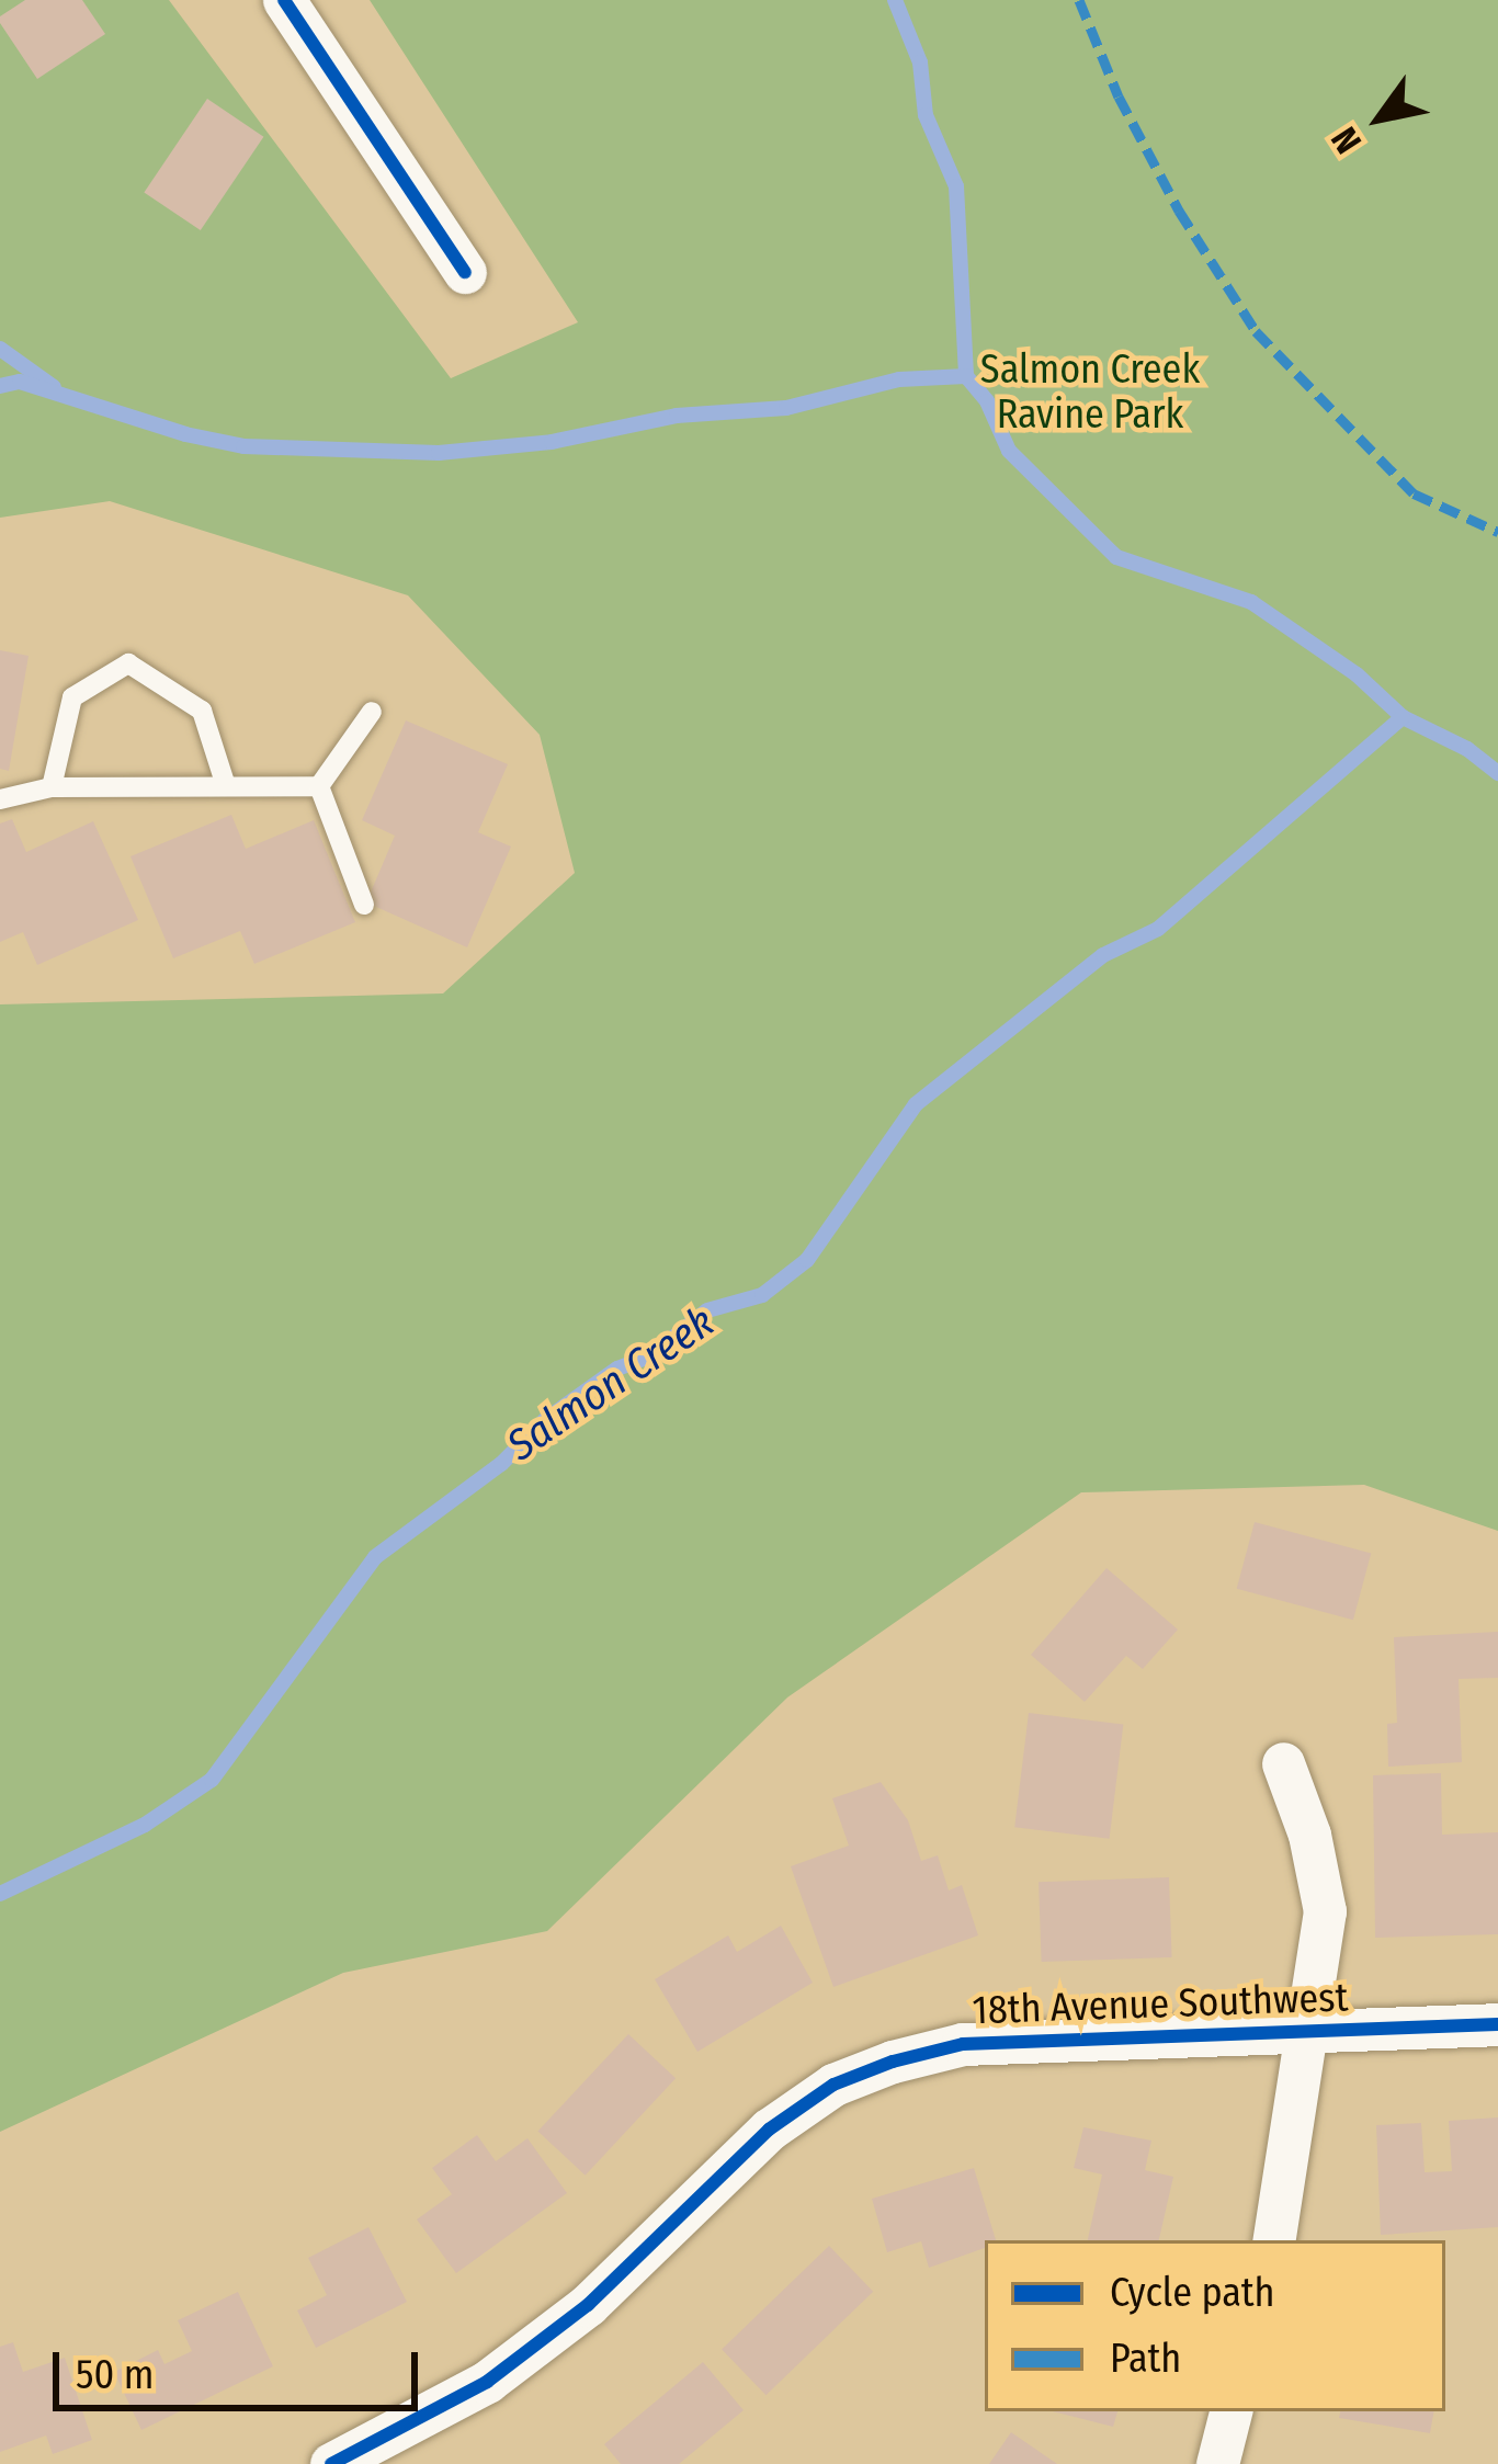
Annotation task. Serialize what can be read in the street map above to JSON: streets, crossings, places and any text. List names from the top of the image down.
{
  "streets": {
    "street": ["18th Avenue Southwest"]
  },
  "water": ["Salmon Creek"],
  "parks": ["Salmon Creek Ravine Park"],
  "legend": ["Cycle path", "Path"],
  "scale_bar": "50 m",
  "north": "bottom left"
}
